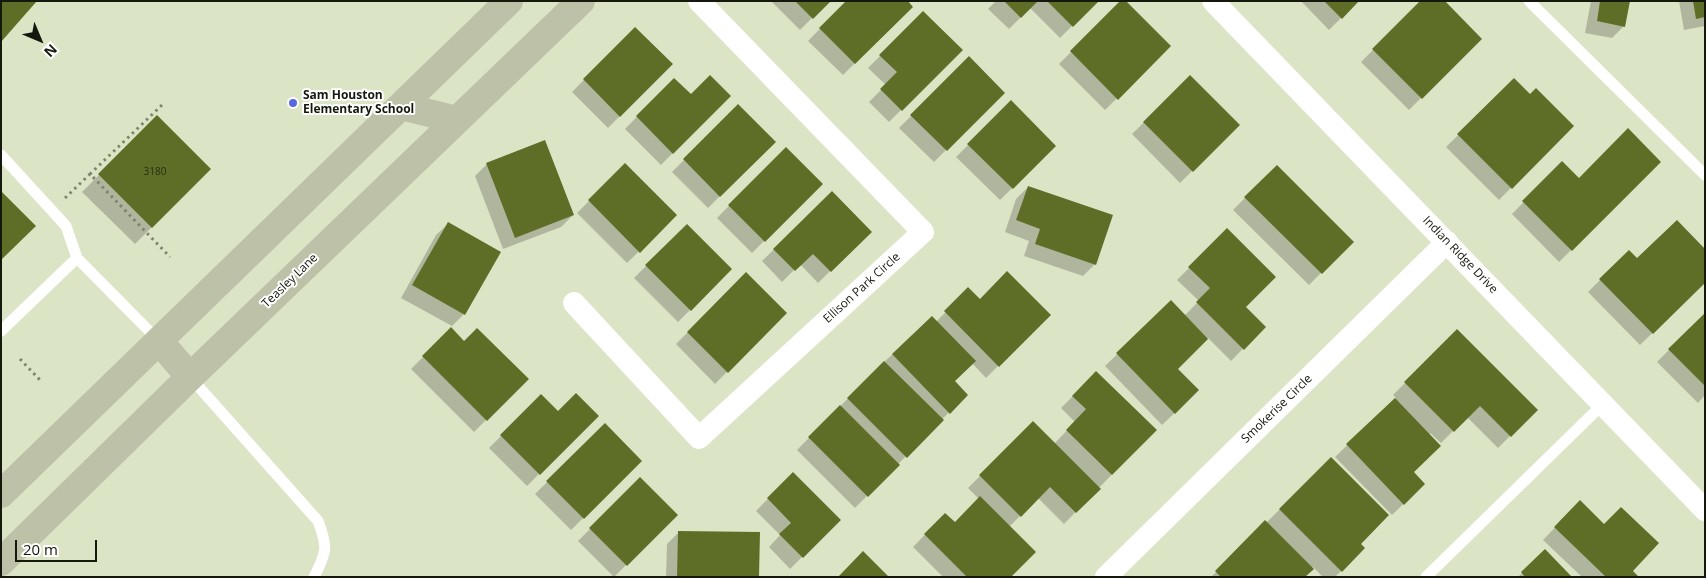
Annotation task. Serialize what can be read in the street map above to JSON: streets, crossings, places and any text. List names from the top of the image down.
{
  "streets": {
    "main road": ["Teasley Lane"],
    "street": ["Indian Ridge Drive", "Ellison Park Circle", "Smokerise Circle"]
  },
  "crossings": [
    ["Indian Ridge Drive", "Smokerise Circle"]
  ],
  "places": ["Sam Houston Elementary School"],
  "house_numbers": ["3180"],
  "scale_bar": "20 m",
  "north": "bottom right"
}
